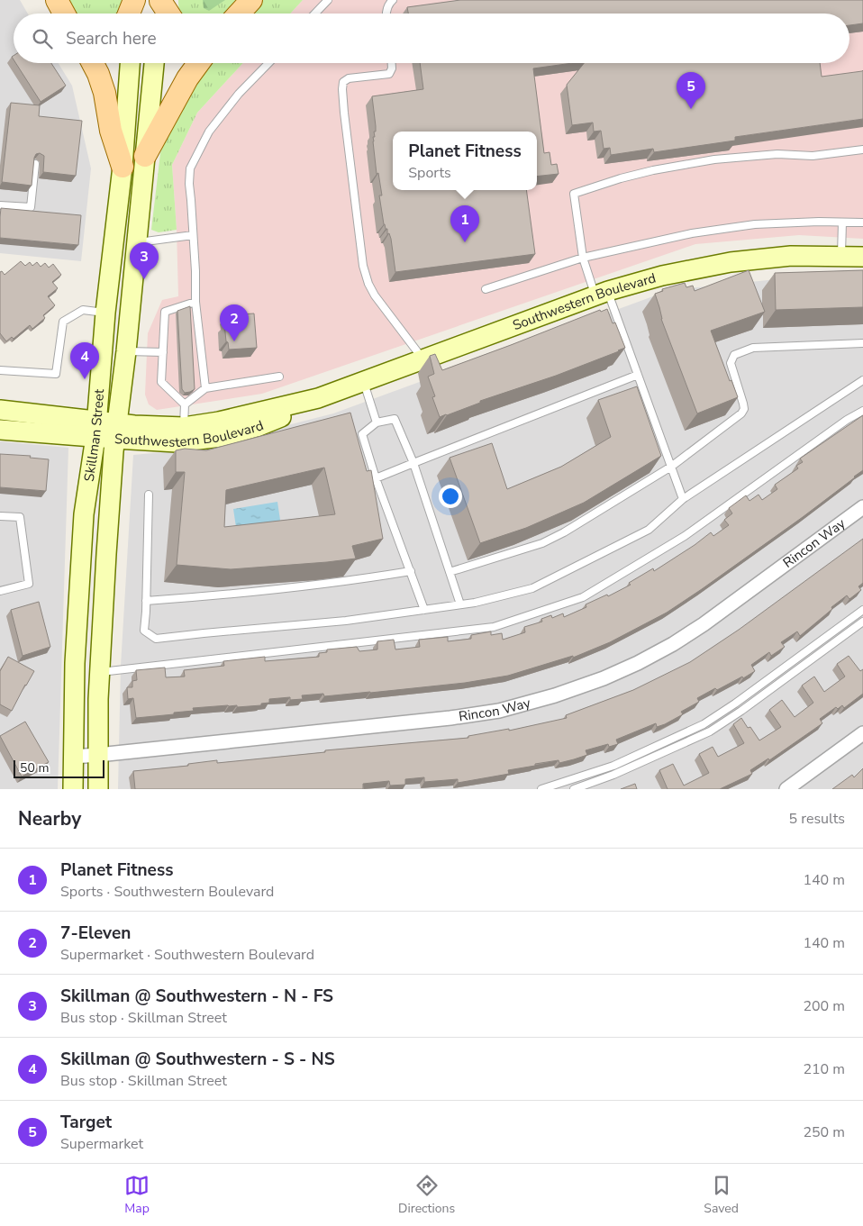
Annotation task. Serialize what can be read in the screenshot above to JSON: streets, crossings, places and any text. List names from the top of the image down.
{
  "streets": {
    "main road": ["Southwestern Boulevard", "Skillman Street"],
    "street": ["Rincon Way"]
  },
  "crossings": [
    ["Southwestern Boulevard", "Skillman Street"],
    ["Skillman Street", "Rincon Way"]
  ],
  "scale_bar": "50 m",
  "page": {
    "search": "Search here",
    "pins": [
      "5",
      "1",
      "3",
      "2",
      "4"
    ],
    "popup": ["Planet Fitness", "Sports"],
    "scale": "50 m",
    "heading": ["Nearby", "5 results"],
    "list": [
      {
        "mark": "1",
        "name": "Planet Fitness",
        "note": "Sports · Southwestern Boulevard",
        "value": "140 m"
      },
      {
        "mark": "2",
        "name": "7-Eleven",
        "note": "Supermarket · Southwestern Boulevard",
        "value": "140 m"
      },
      {
        "mark": "3",
        "name": "Skillman @ Southwestern - N - FS",
        "note": "Bus stop · Skillman Street",
        "value": "200 m"
      },
      {
        "mark": "4",
        "name": "Skillman @ Southwestern - S - NS",
        "note": "Bus stop · Skillman Street",
        "value": "210 m"
      },
      {
        "mark": "5",
        "name": "Target",
        "note": "Supermarket",
        "value": "250 m"
      }
    ],
    "nav": ["Map", "Directions", "Saved"]
  }
}
